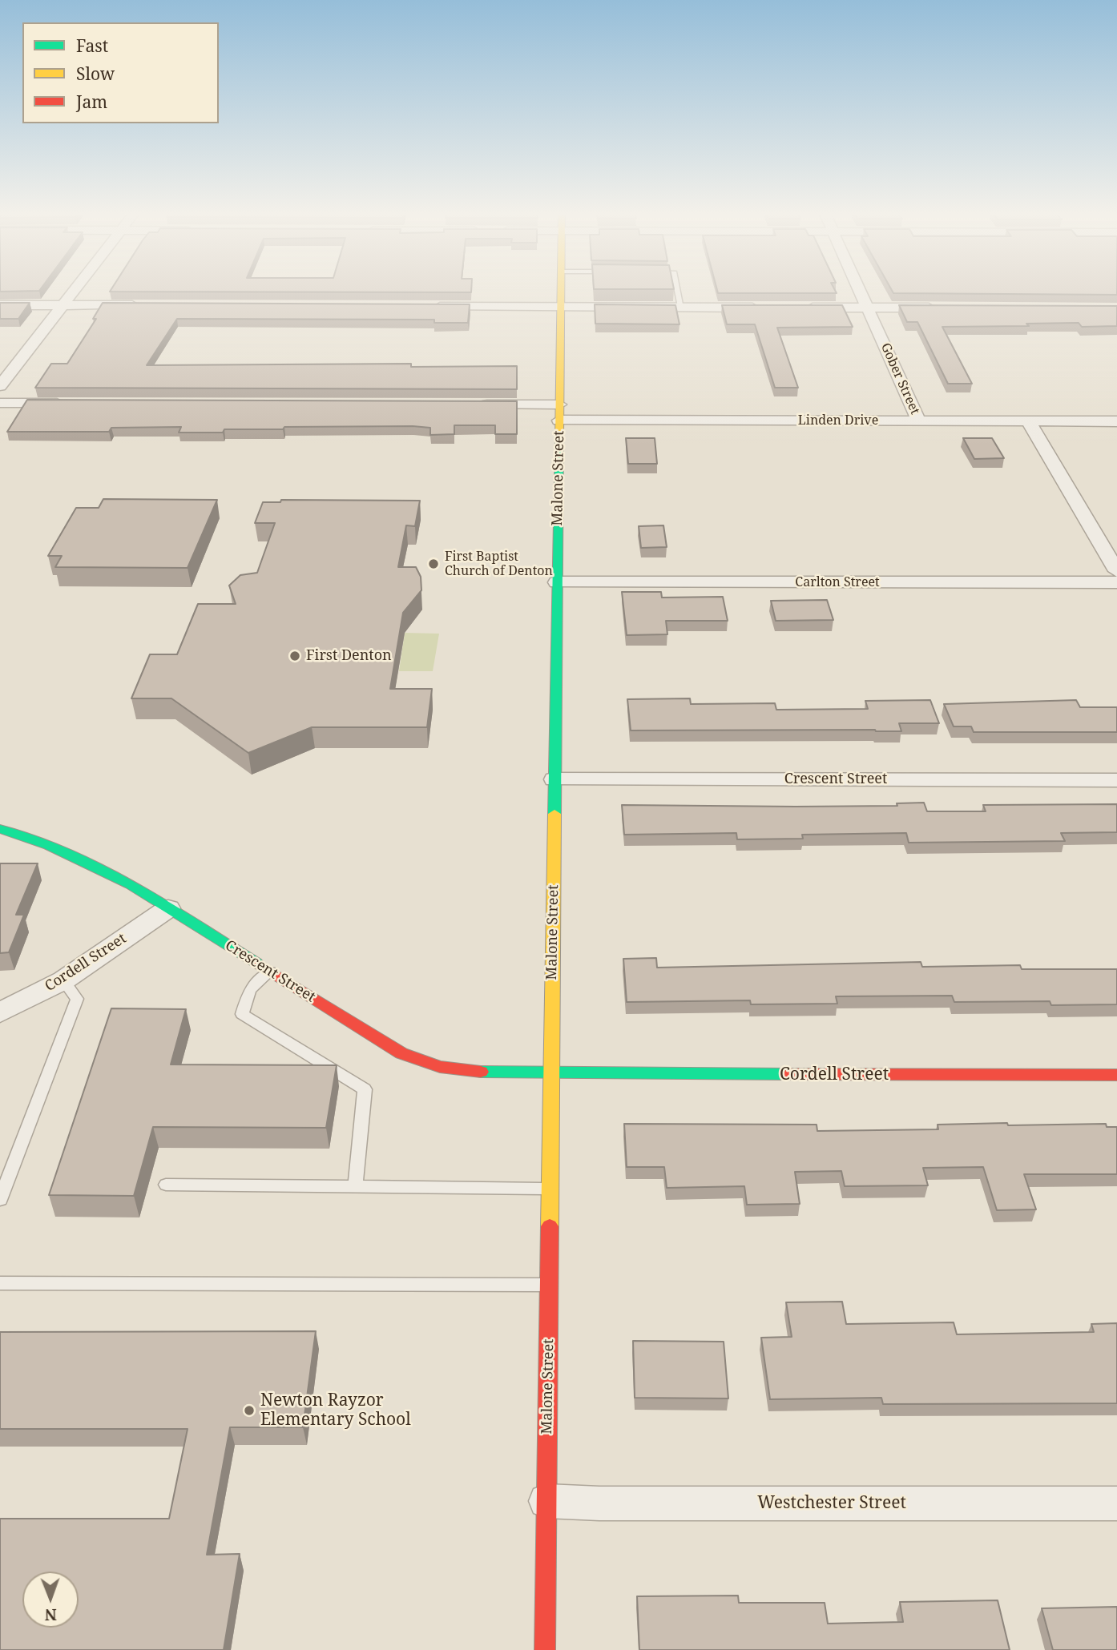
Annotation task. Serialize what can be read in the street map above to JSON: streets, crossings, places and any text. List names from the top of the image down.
{
  "streets": {
    "street": [
      "Gober Street",
      "Linden Drive",
      "Malone Street",
      "Carlton Street",
      "Crescent Street",
      "Cordell Street",
      "Westchester Street"
    ]
  },
  "crossings": [
    ["Gober Street", "Linden Drive"],
    ["Linden Drive", "Malone Street"],
    ["Malone Street", "Carlton Street"],
    ["Malone Street", "Crescent Street"],
    ["Malone Street", "Cordell Street"],
    ["Malone Street", "Westchester Street"],
    ["Crescent Street", "Cordell Street"]
  ],
  "places": ["First Baptist Church of Denton", "First Denton", "Newton Rayzor Elementary School"],
  "legend": ["Fast", "Slow", "Jam"],
  "north": "bottom"
}
